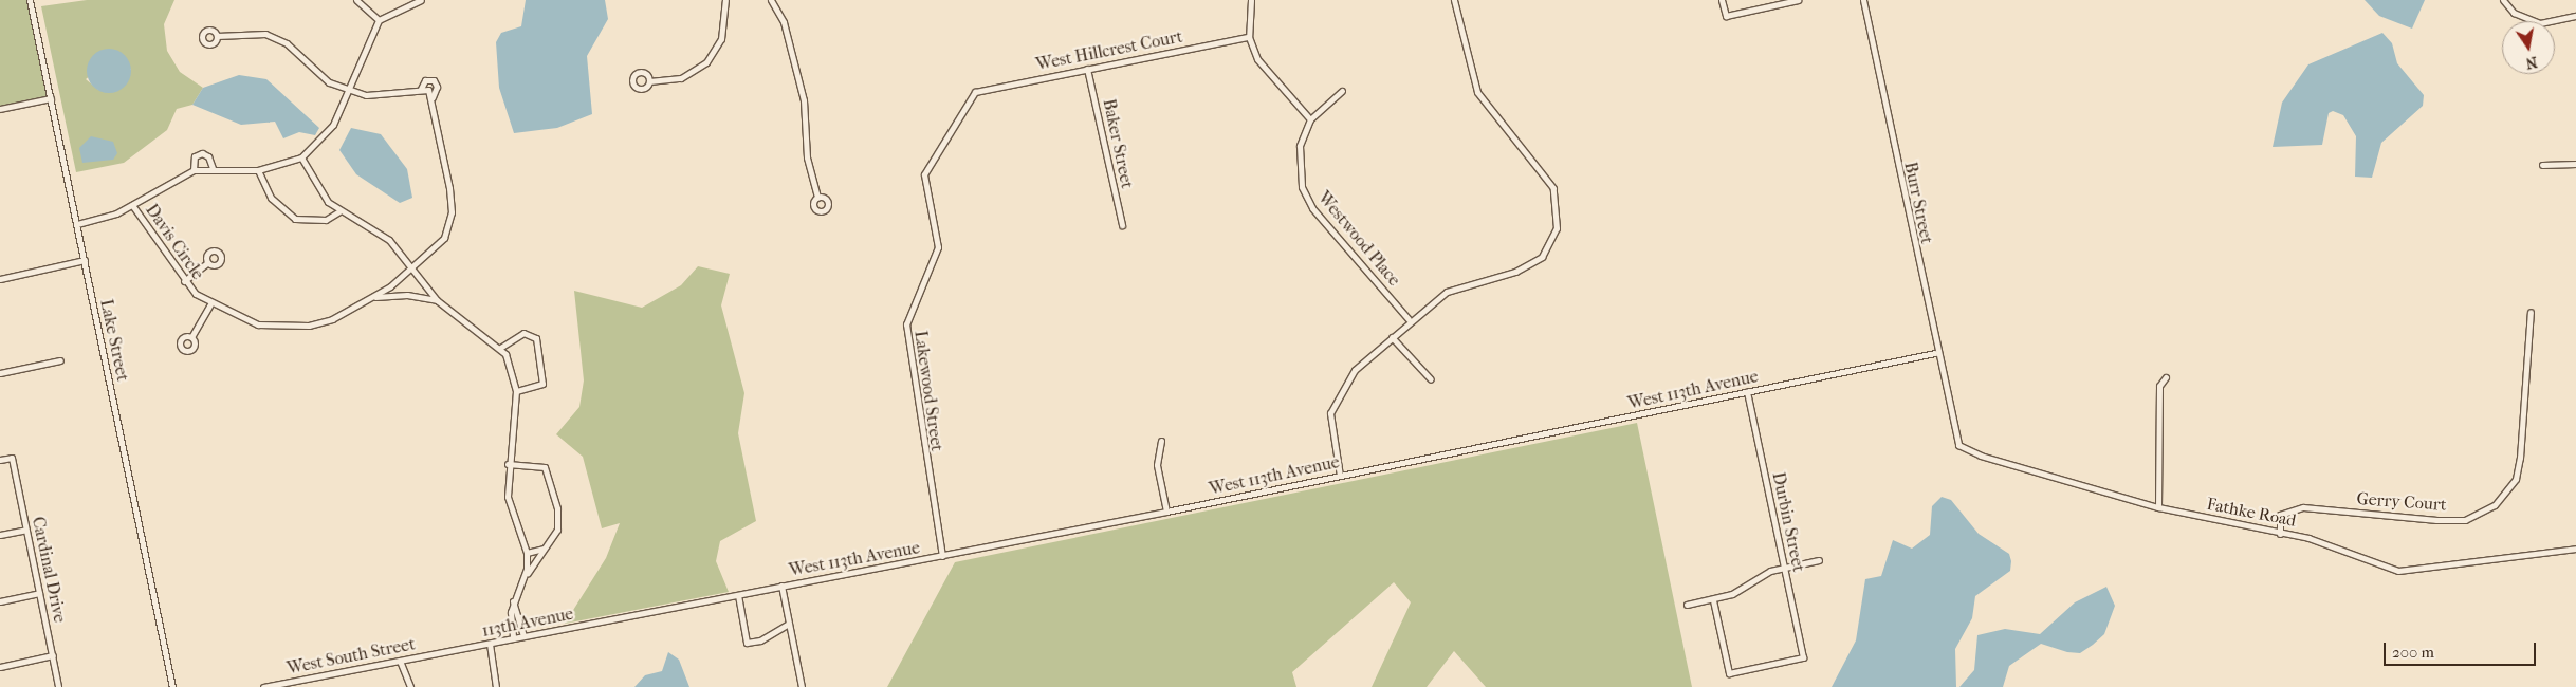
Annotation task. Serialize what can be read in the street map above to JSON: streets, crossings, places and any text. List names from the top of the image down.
{
  "streets": {
    "street": [
      "West Hillcrest Court",
      "Baker Street",
      "Burr Street",
      "Westwood Place",
      "Davis Circle",
      "Lake Street",
      "West 113th Avenue",
      "Lakewood Street",
      "Gerry Court",
      "Fathke Road",
      "Durbin Street",
      "Cardinal Drive",
      "113th Avenue",
      "West South Street"
    ]
  },
  "crossings": [
    ["West Hillcrest Court", "Baker Street"],
    ["West Hillcrest Court", "Lakewood Street"],
    ["Burr Street", "West 113th Avenue"],
    ["Burr Street", "Fathke Road"],
    ["West 113th Avenue", "Lakewood Street"],
    ["West 113th Avenue", "Durbin Street"],
    ["West 113th Avenue", "113th Avenue"],
    ["Gerry Court", "Fathke Road"],
    ["113th Avenue", "West South Street"]
  ],
  "scale_bar": "200 m",
  "north": "bottom"
}
